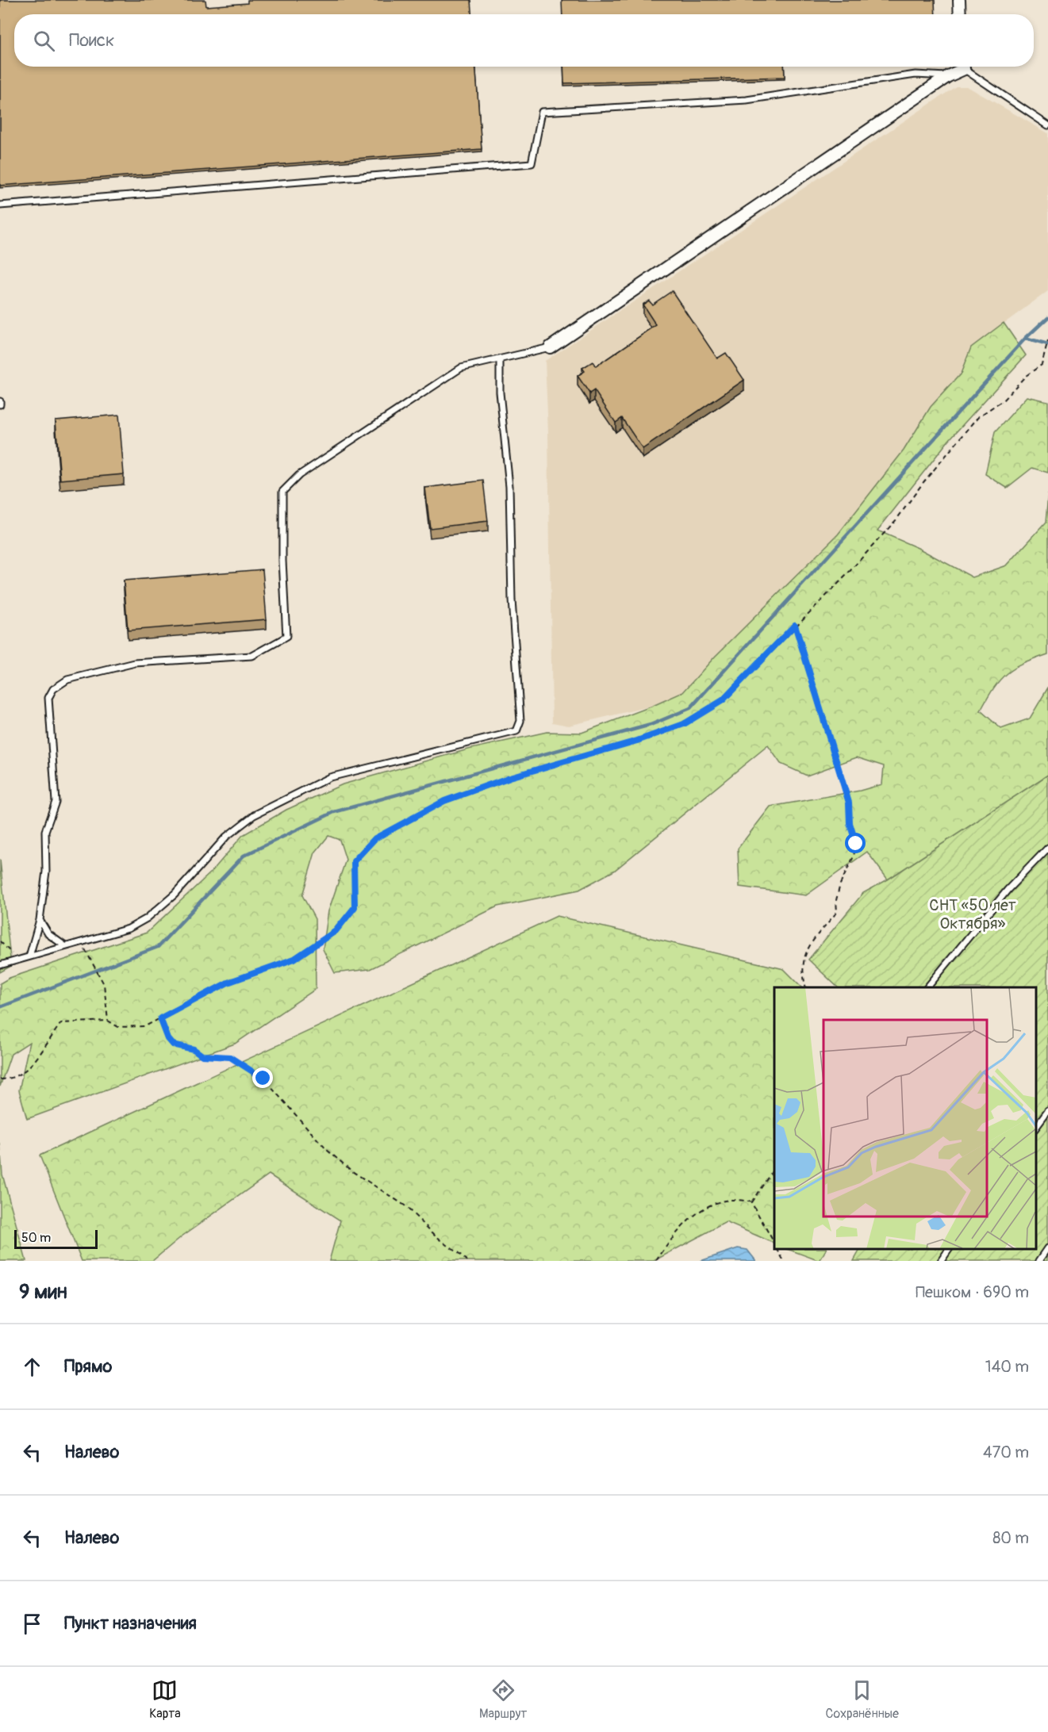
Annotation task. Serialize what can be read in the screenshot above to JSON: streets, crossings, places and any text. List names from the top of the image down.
{
  "parks": ["СНТ «50 лет Октября»"],
  "scale_bar": "50 m",
  "page": {
    "search": "Поиск",
    "scale": "50 m",
    "heading": ["9 мин", "Пешком · 690 m"],
    "list": [
      ["Прямо", "140 m"],
      ["Налево", "470 m"],
      ["Налево", "80 m"],
      "Пункт назначения"
    ],
    "nav": ["Карта", "Маршрут", "Сохранённые"]
  }
}
